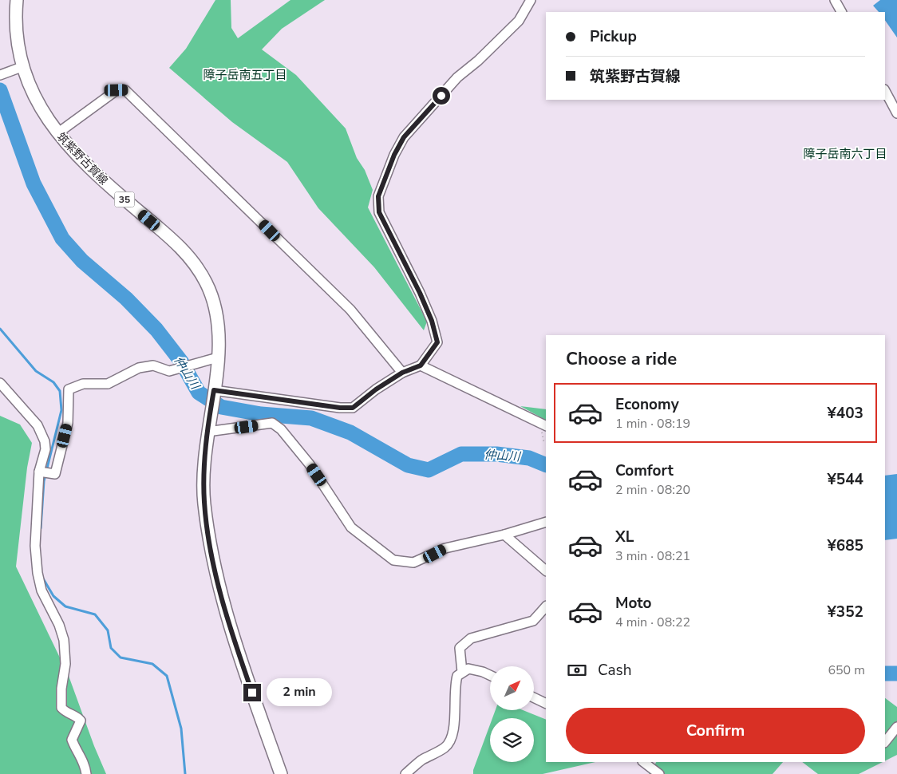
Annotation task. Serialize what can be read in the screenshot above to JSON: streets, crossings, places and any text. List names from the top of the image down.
{
  "streets": {
    "main road": ["筑紫野古賀線", "35"]
  },
  "districts": ["障子岳南五丁目", "障子岳南六丁目"],
  "water": ["仲山川"],
  "north": "top right",
  "page": {
    "banner": ["Pickup", "筑紫野古賀線"],
    "heading": "Choose a ride",
    "list": [
      {
        "name": "Economy",
        "note": "1 min · 08:19",
        "value": "¥403"
      },
      {
        "name": "Comfort",
        "note": "2 min · 08:20",
        "value": "¥544"
      },
      {
        "name": "XL",
        "note": "3 min · 08:21",
        "value": "¥685"
      },
      {
        "name": "Moto",
        "note": "4 min · 08:22",
        "value": "¥352"
      }
    ],
    "pay": ["Cash", "650 m"],
    "bubble": "2 min",
    "buttons": "Confirm"
  }
}
